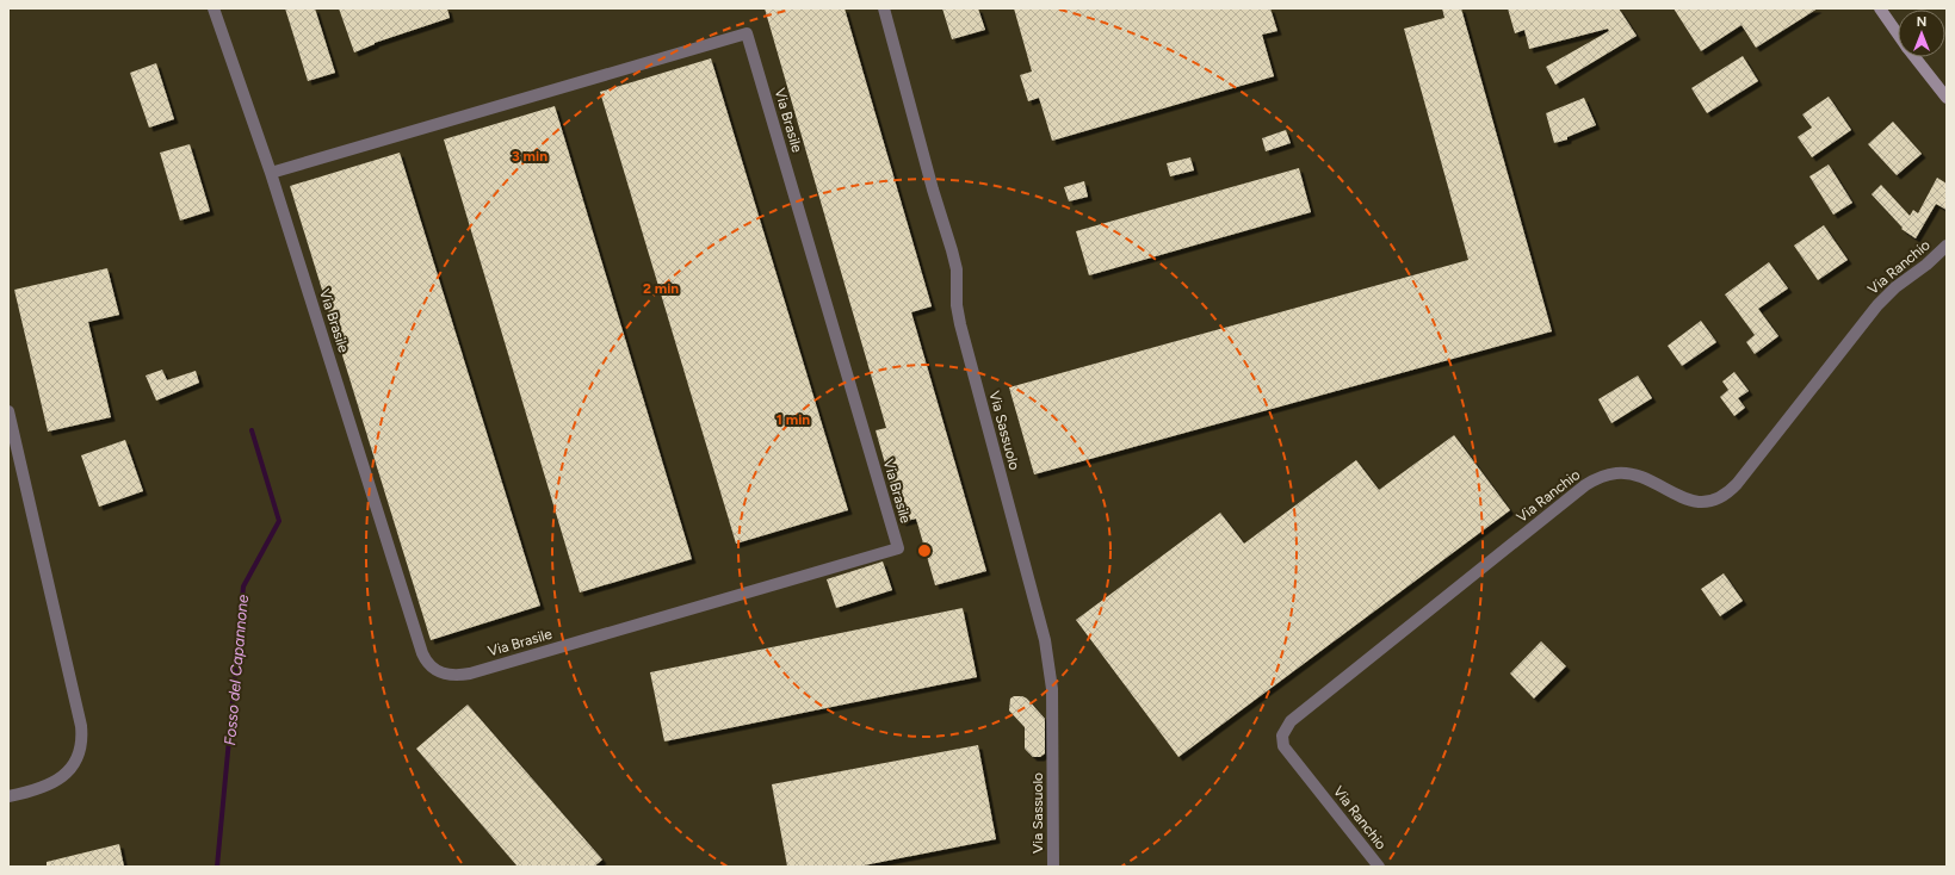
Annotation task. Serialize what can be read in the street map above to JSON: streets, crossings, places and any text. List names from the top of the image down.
{
  "streets": {
    "street": ["Via Brasile", "Via Ranchio", "Via Sassuolo"]
  },
  "water": ["Fosso del Capannone"],
  "north": "top",
  "rings": ["3 min", "2 min", "1 min"]
}
